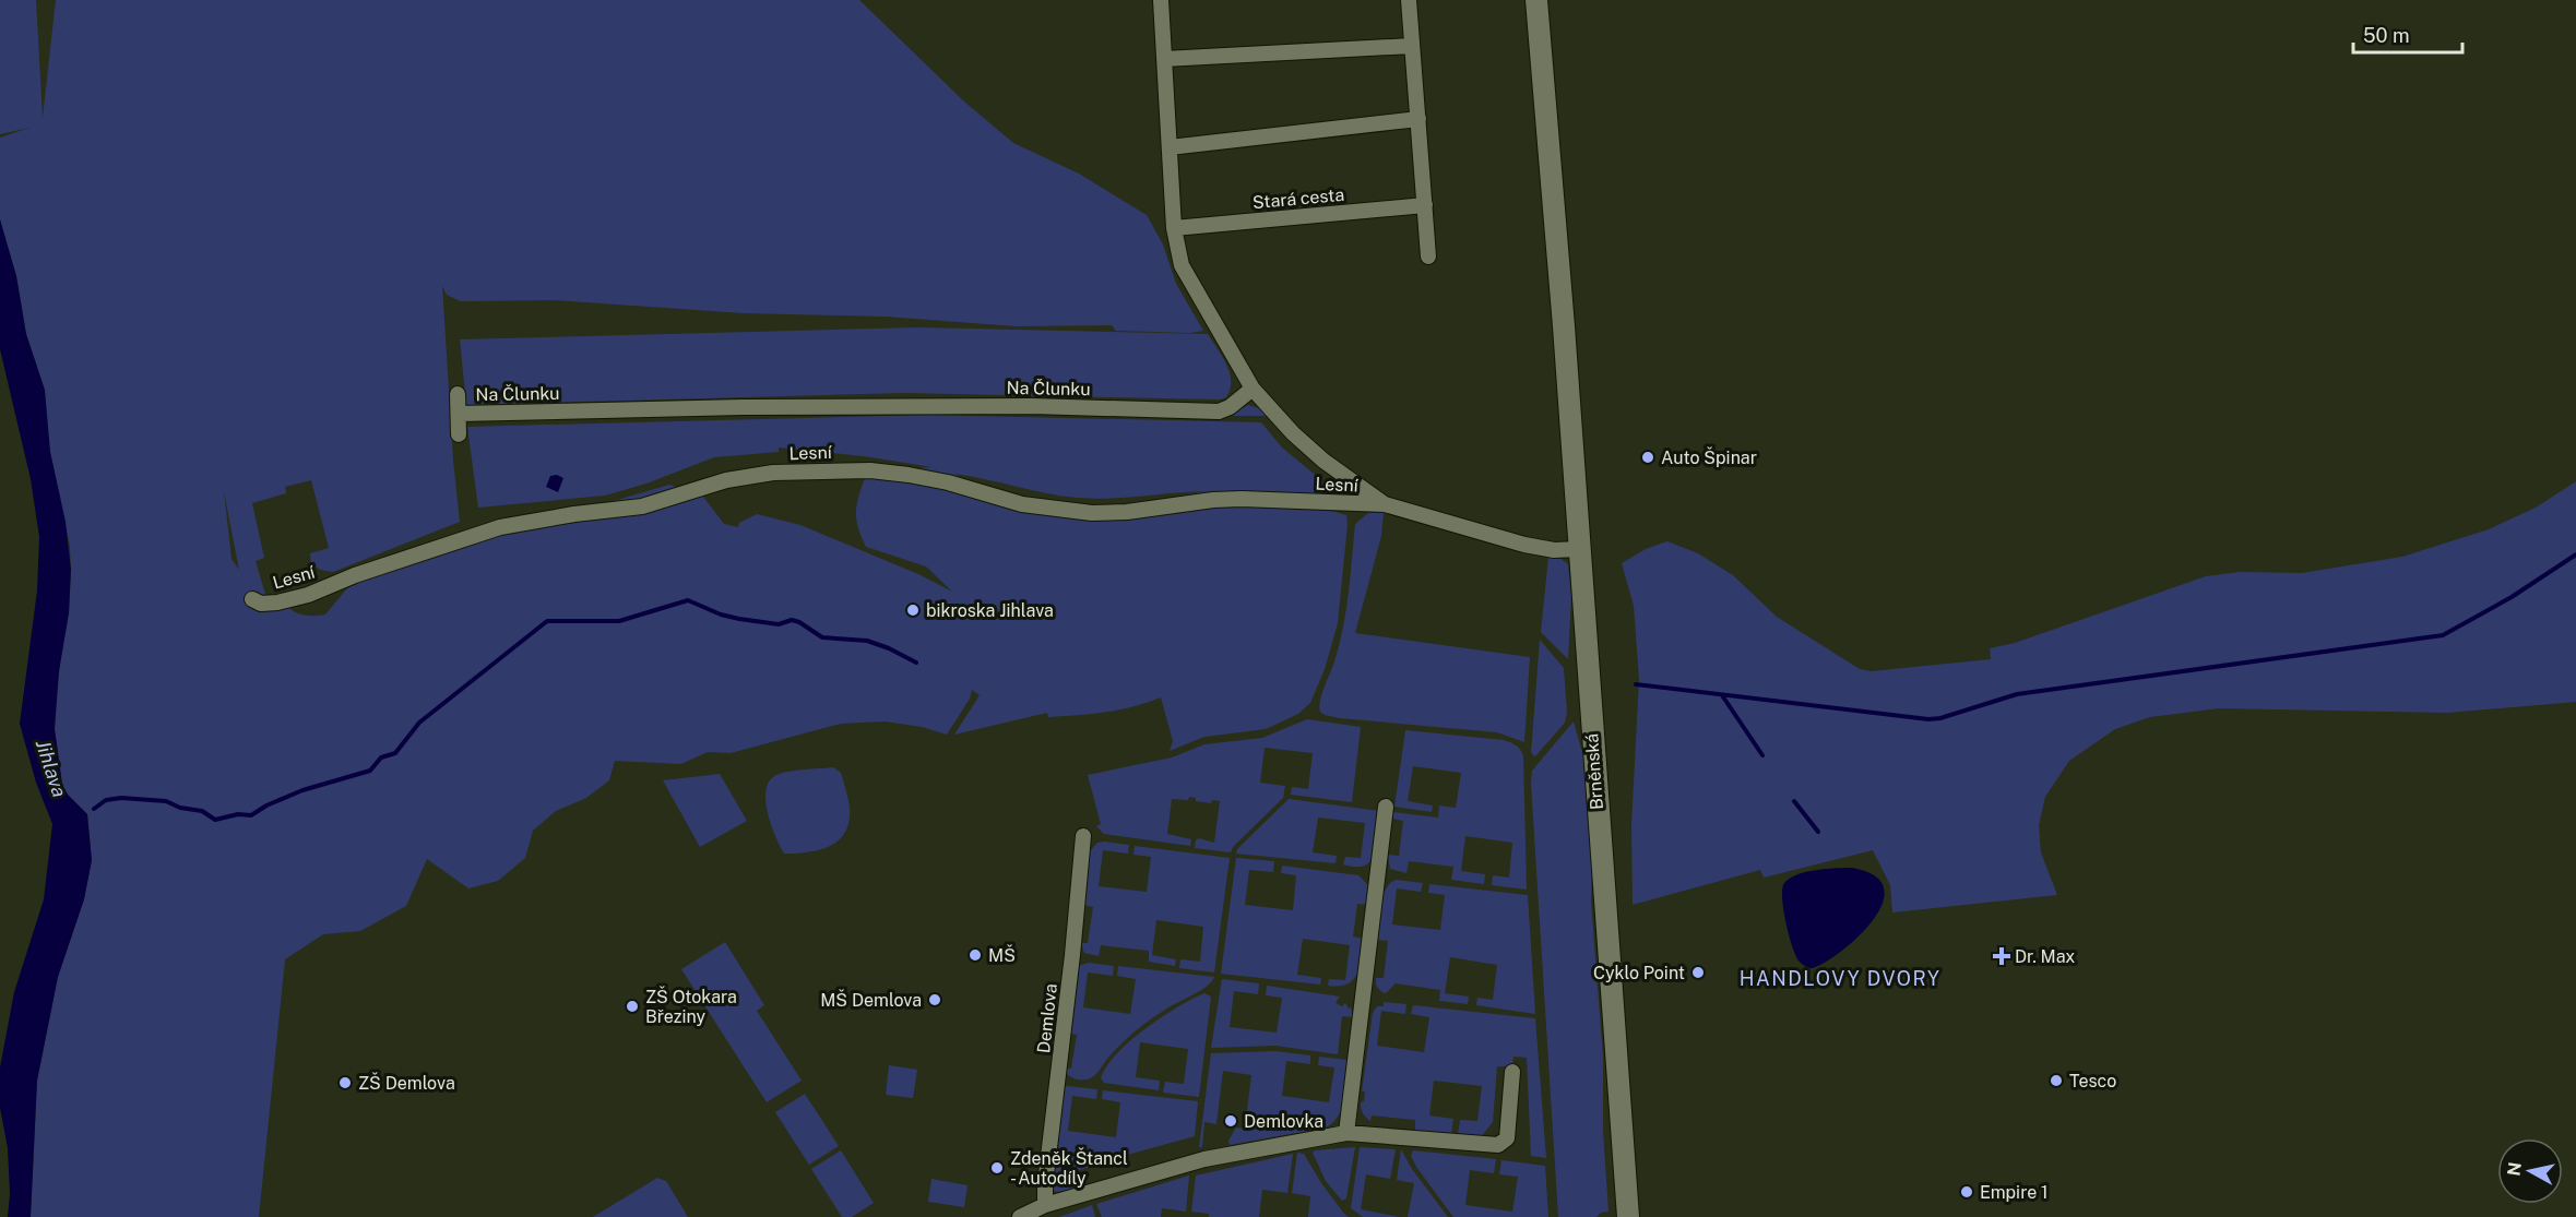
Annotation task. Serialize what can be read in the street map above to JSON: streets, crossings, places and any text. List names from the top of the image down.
{
  "streets": {
    "main road": ["Brněnská"],
    "street": [
      "Stará cesta",
      "Na Člunku",
      "Lesní",
      "Demlova"
    ]
  },
  "districts": ["HANDLOVY DVORY"],
  "water": ["Jihlava"],
  "places": {
    "other": [
      "Auto Špinar",
      "bikroska Jihlava",
      "MŠ",
      "Cyklo Point",
      "MŠ Demlova",
      "ZŠ Otokara Březiny",
      "Tesco",
      "ZŠ Demlova",
      "Demlovka",
      "Zdeněk Štancl - Autodíly",
      "Empire 1"
    ],
    "health": ["Dr. Max"]
  },
  "scale_bar": "50 m",
  "north": "left"
}
